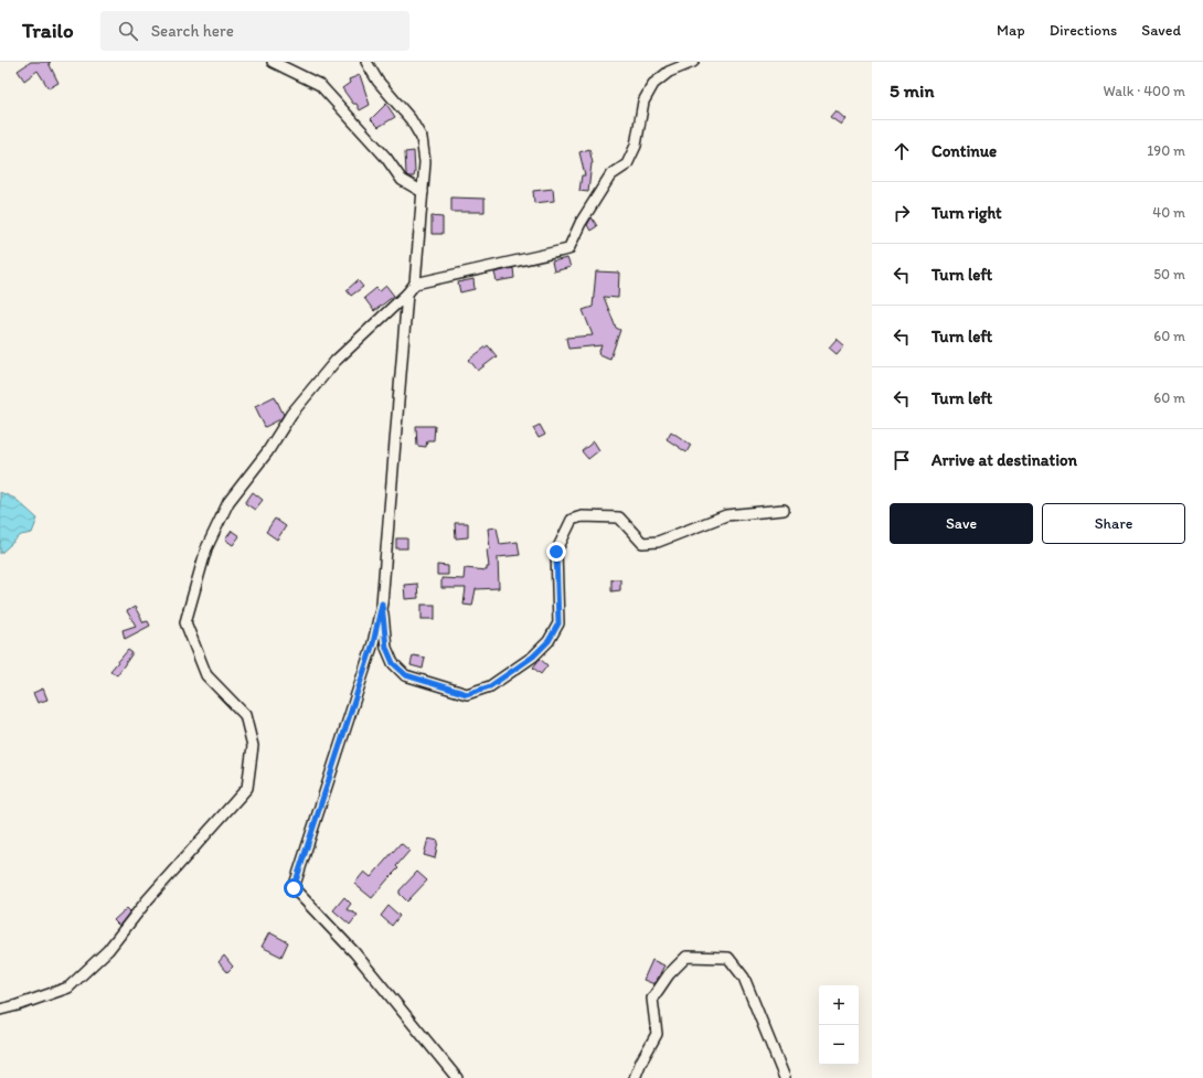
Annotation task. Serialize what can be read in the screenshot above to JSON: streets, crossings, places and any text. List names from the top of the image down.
{
  "page": {
    "header": "Trailo",
    "search": "Search here",
    "nav": ["Map", "Directions", "Saved"],
    "heading": ["5 min", "Walk · 400 m"],
    "list": [
      ["Continue", "190 m"],
      ["Turn right", "40 m"],
      ["Turn left", "50 m"],
      ["Turn left", "60 m"],
      ["Turn left", "60 m"],
      "Arrive at destination"
    ],
    "buttons": ["Save", "Share"],
    "map_buttons": ["+", "−"]
  }
}
